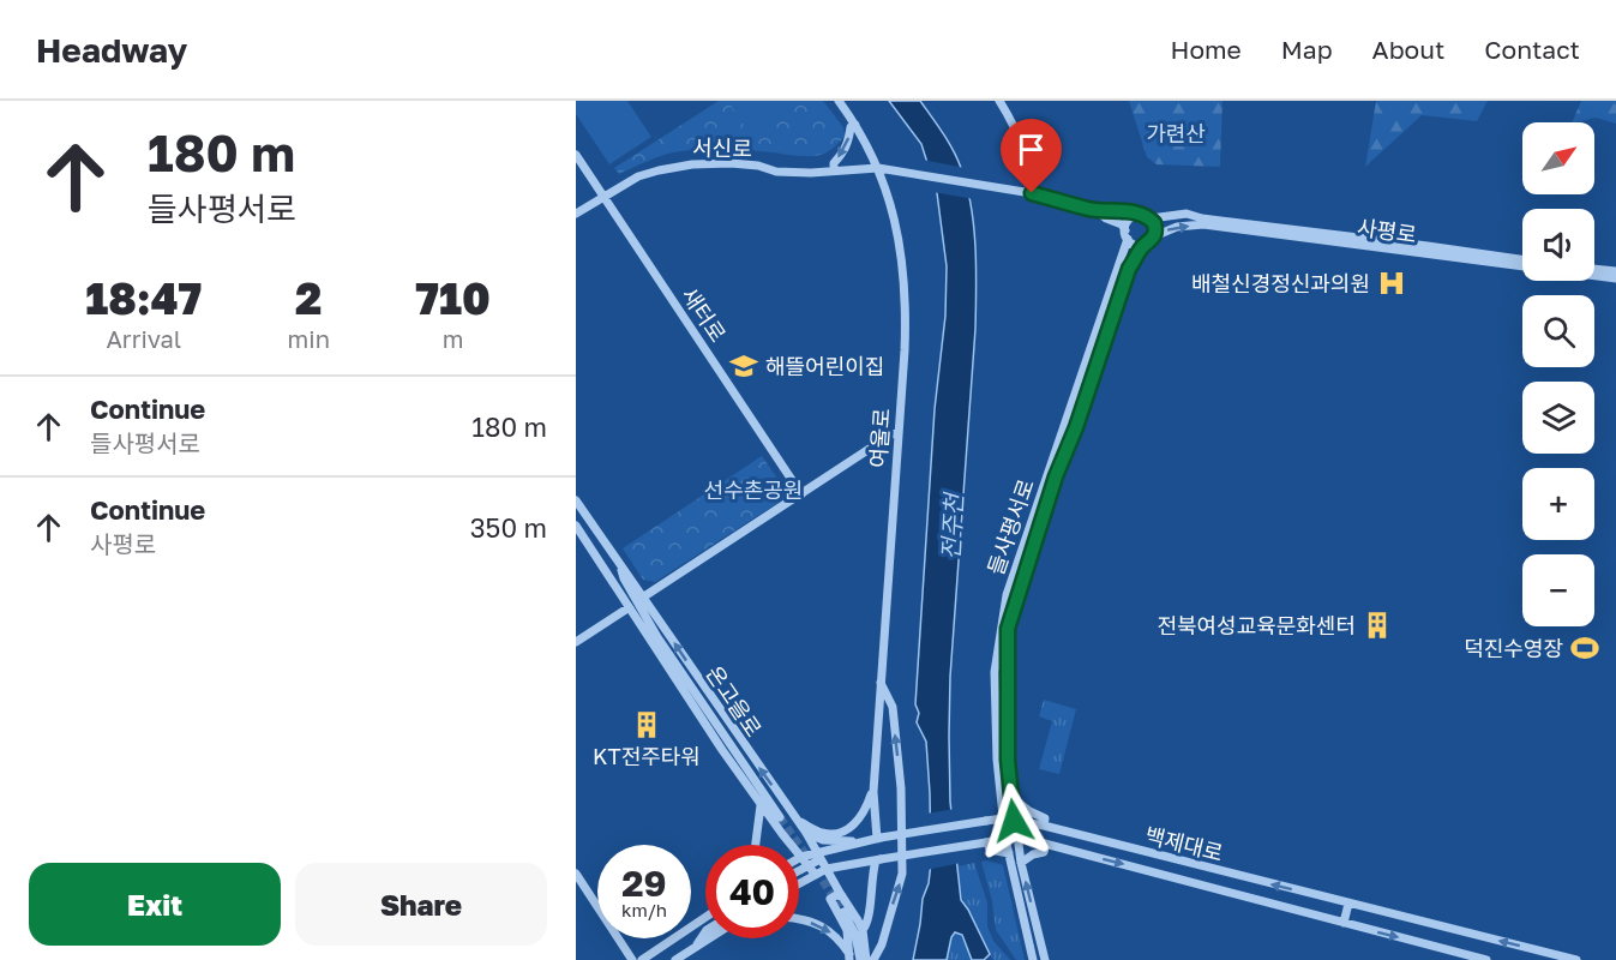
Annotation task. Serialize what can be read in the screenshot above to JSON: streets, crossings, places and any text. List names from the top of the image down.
{
  "streets": {
    "street": [
      "서신로",
      "사평로",
      "새터로",
      "여울로",
      "들사평서로",
      "온고을로",
      "백제대로"
    ]
  },
  "crossings": [
    ["서신로", "새터로"],
    ["서신로", "여울로"],
    ["사평로", "들사평서로"],
    ["여울로", "백제대로"],
    ["들사평서로", "백제대로"],
    ["온고을로", "백제대로"]
  ],
  "water": ["전주천"],
  "parks": ["가련산", "선수촌공원"],
  "places": {
    "hospital": ["배철신경정신과의원"],
    "school or university": ["해뜰어린이집"],
    "building": ["전북여성교육문화센터", "KT전주타워"],
    "sports": ["덕진수영장"]
  },
  "north": "top right",
  "page": {
    "header": "Headway",
    "nav": [
      "Home",
      "Map",
      "About",
      "Contact"
    ],
    "turn": ["180 m", "들사평서로"],
    "map_buttons": ["+", "−"],
    "eta": [
      "18:47",
      "Arrival",
      "2",
      "min",
      "710",
      "m"
    ],
    "list": [
      {
        "name": "Continue",
        "note": "들사평서로",
        "value": "180 m"
      },
      {
        "name": "Continue",
        "note": "사평로",
        "value": "350 m"
      }
    ],
    "speed": "29 km/h",
    "limit": "40",
    "buttons": ["Exit", "Share"]
  }
}
